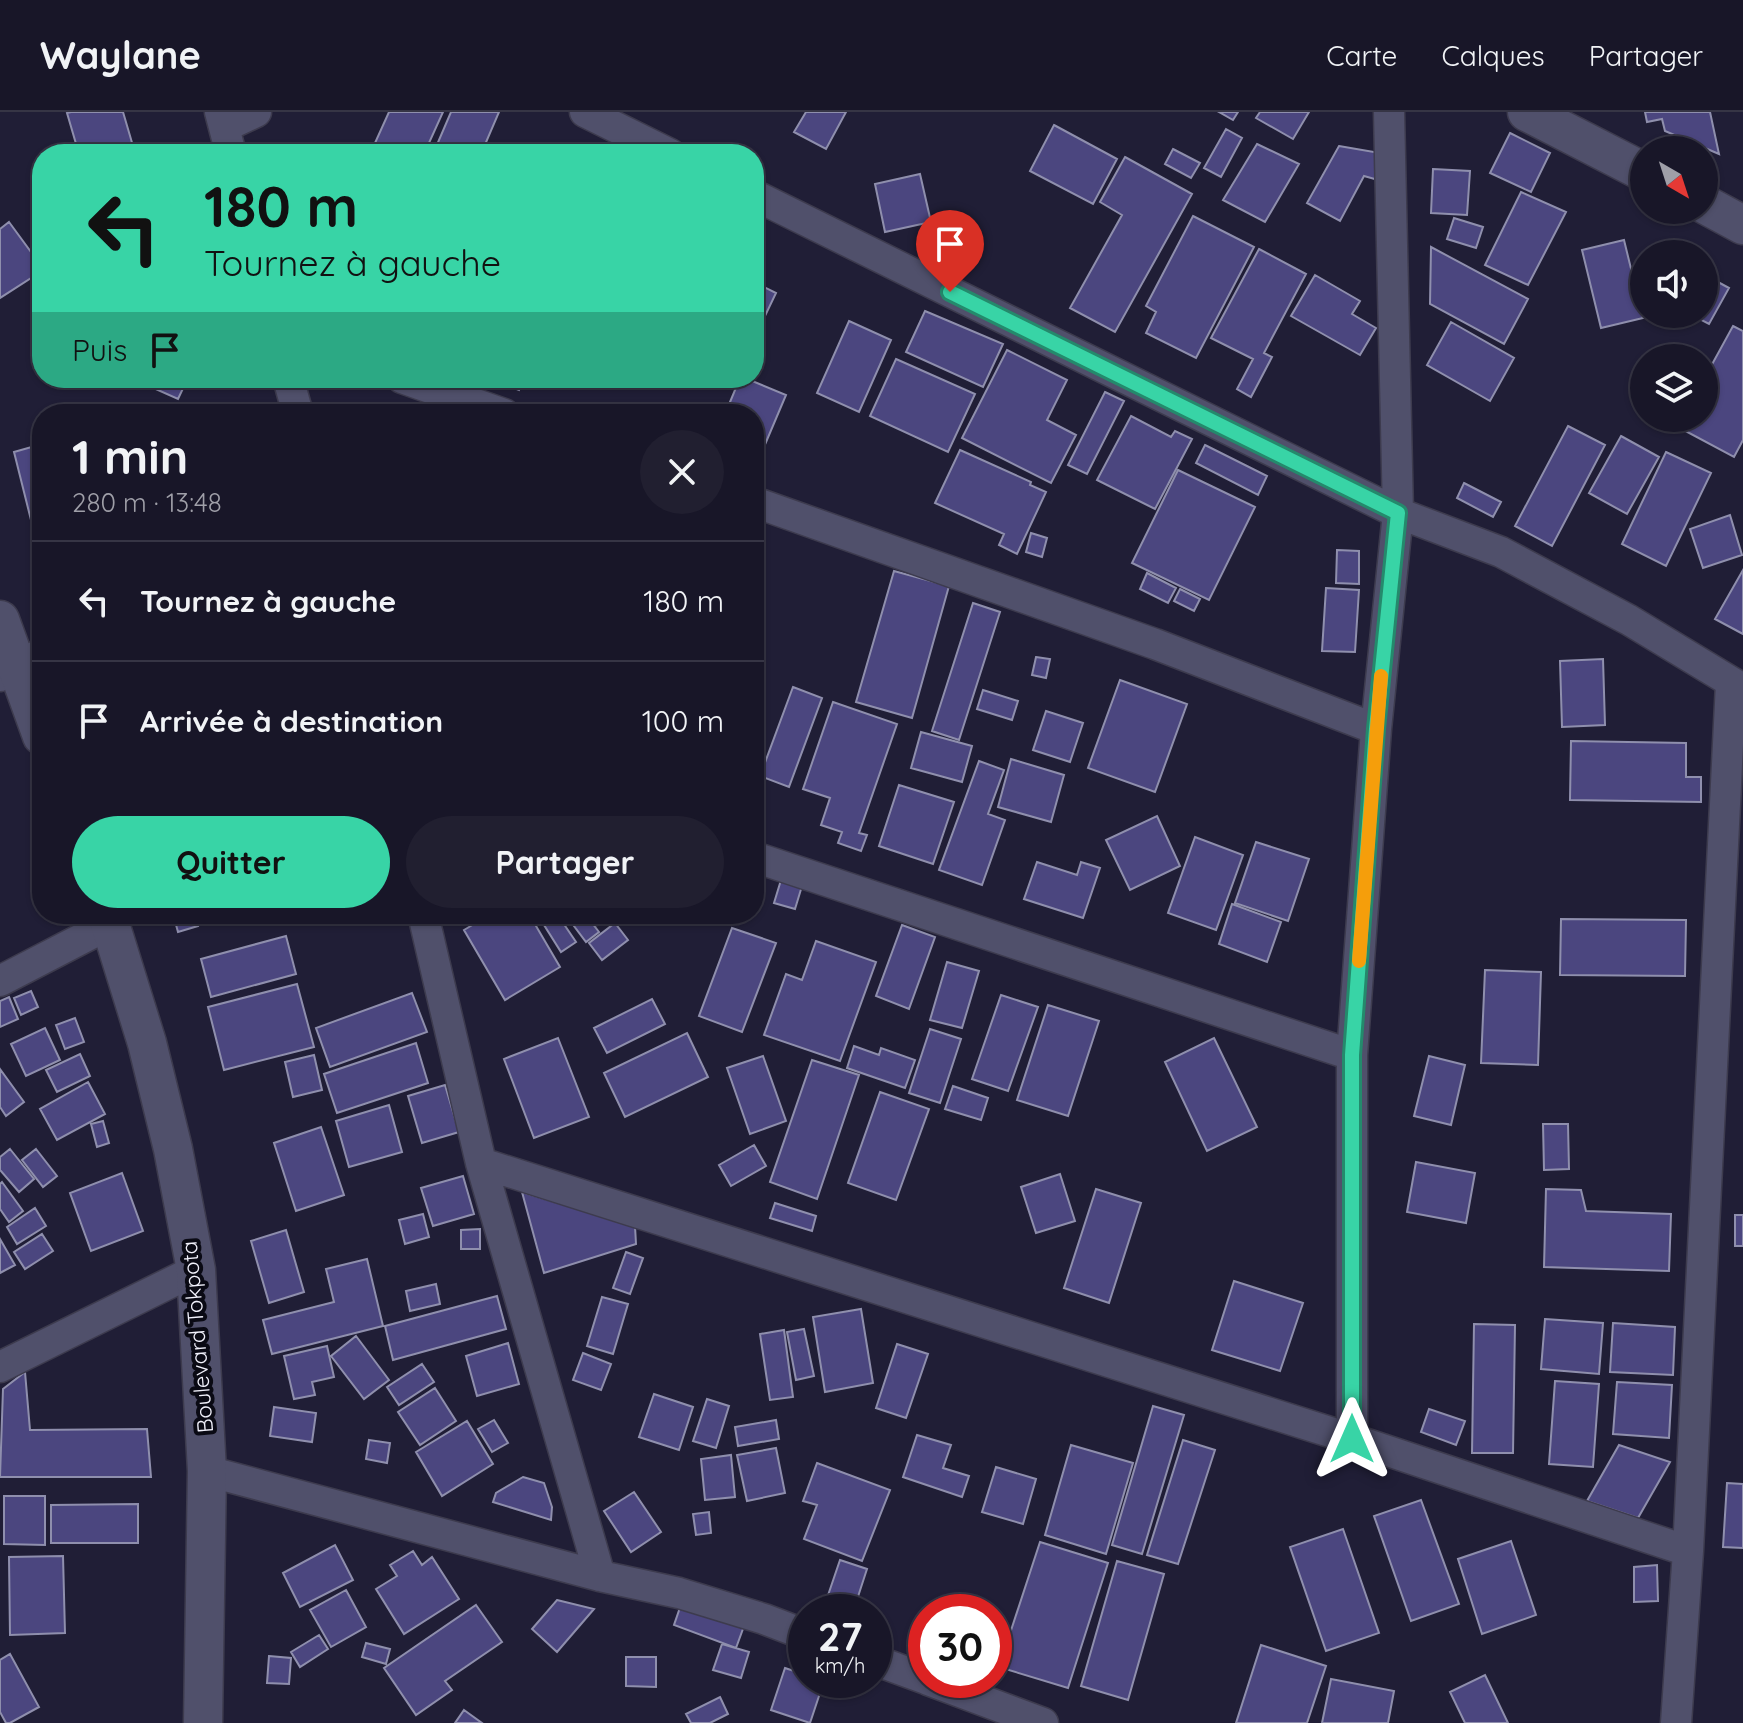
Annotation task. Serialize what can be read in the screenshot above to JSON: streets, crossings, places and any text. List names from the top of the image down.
{
  "streets": {
    "street": ["Boulevard Tokpota"]
  },
  "north": "bottom right",
  "page": {
    "header": "Waylane",
    "nav": ["Carte", "Calques", "Partager"],
    "turn": ["180 m", "Tournez à gauche"],
    "then": "Puis",
    "heading": ["1 min", "280 m · 13:48"],
    "list": [
      {
        "name": "Tournez à gauche",
        "value": "180 m"
      },
      {
        "name": "Arrivée à destination",
        "value": "100 m"
      }
    ],
    "buttons": ["Quitter", "Partager"],
    "speed": "27 km/h",
    "limit": "30"
  }
}
